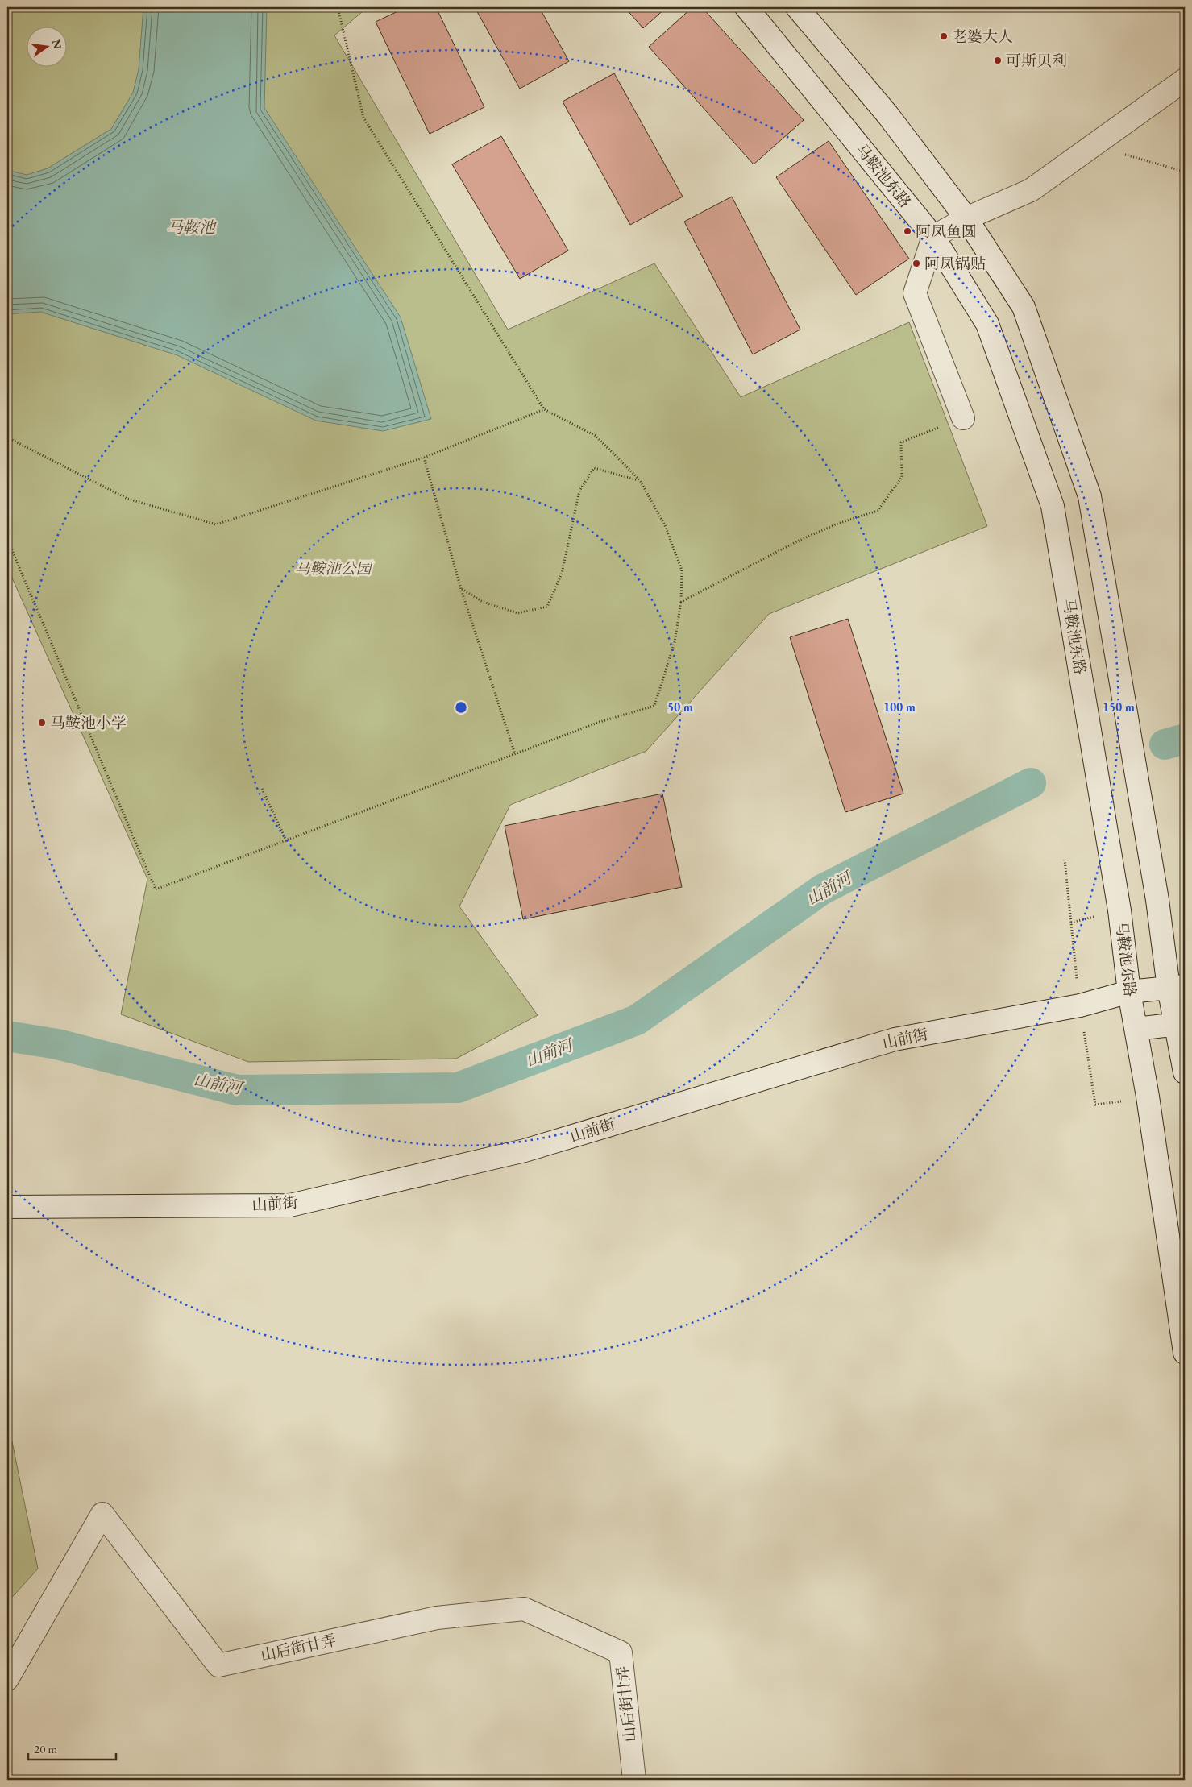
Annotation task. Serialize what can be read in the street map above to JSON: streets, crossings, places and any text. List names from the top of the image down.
{
  "streets": {
    "main road": ["马鞍池东路", "山前街", "山后街廿弄"]
  },
  "crossings": [
    ["马鞍池东路", "山前街"]
  ],
  "water": ["马鞍池", "山前河"],
  "parks": ["马鞍池公园"],
  "places": [
    "老婆大人",
    "可斯贝利",
    "阿凤鱼圆",
    "阿凤锅贴",
    "马鞍池小学"
  ],
  "scale_bar": "20 m",
  "north": "right",
  "rings": ["50 m", "100 m", "150 m"]
}
